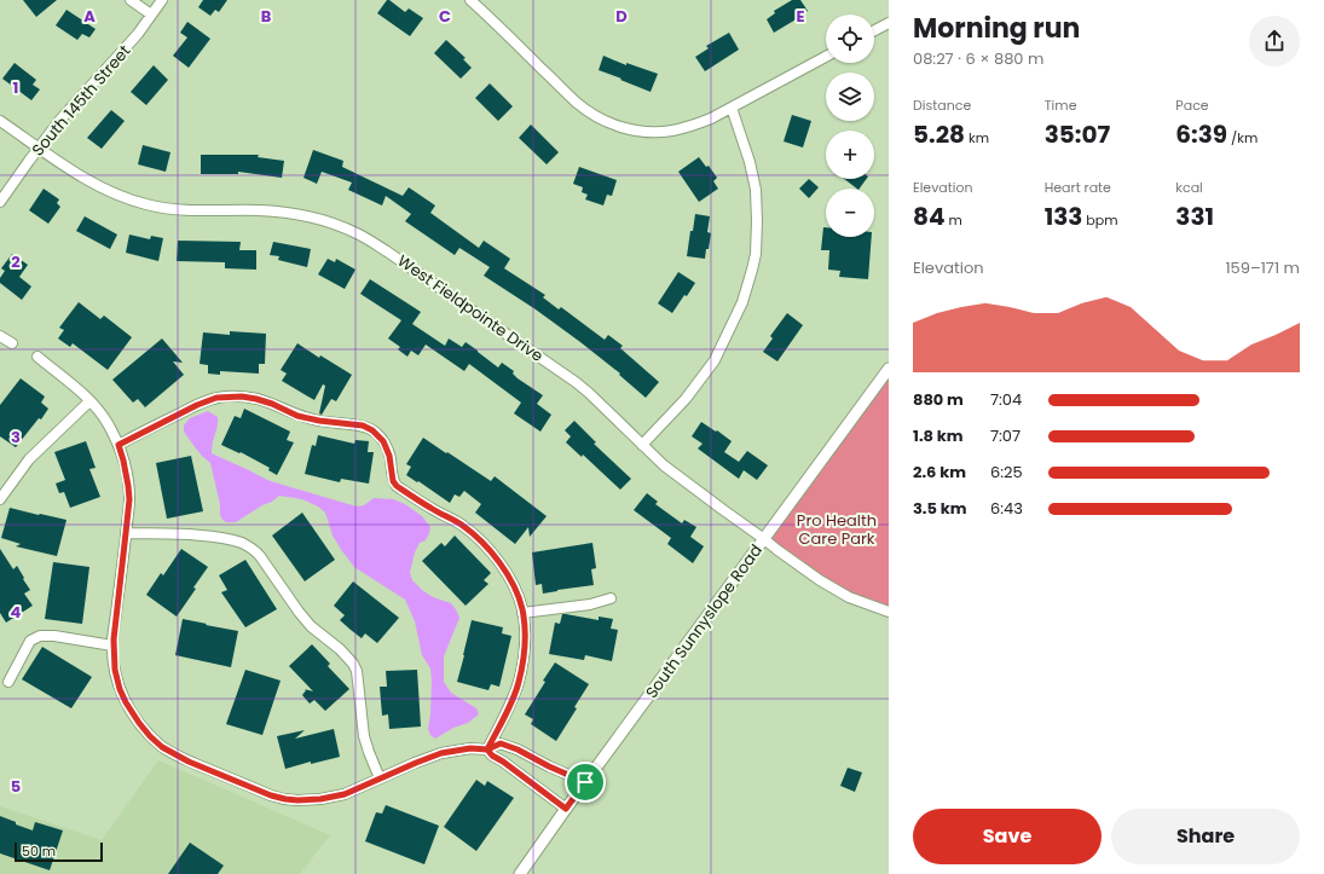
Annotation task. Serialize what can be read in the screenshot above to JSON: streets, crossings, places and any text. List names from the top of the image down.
{
  "streets": {
    "street": ["South 145th Street", "West Fieldpointe Drive", "South Sunnyslope Road"]
  },
  "crossings": [
    ["South 145th Street", "West Fieldpointe Drive"],
    ["West Fieldpointe Drive", "South Sunnyslope Road"]
  ],
  "parks": ["Pro Health Care Park"],
  "scale_bar": "50 m",
  "page": {
    "heading": ["Morning run", "08:27 · 6 × 880 m"],
    "map_buttons": ["+", "−"],
    "stats": [
      ["Distance", "5.28 km"],
      ["Time", "35:07"],
      ["Pace", "6:39 /km"],
      ["Elevation", "84 m"],
      ["Heart rate", "133 bpm"],
      ["kcal", "331"]
    ],
    "chart": ["Elevation", "159–171 m"],
    "list": [
      {
        "name": "880 m",
        "note": "7:04"
      },
      {
        "name": "1.8 km",
        "note": "7:07"
      },
      {
        "name": "2.6 km",
        "note": "6:25"
      },
      {
        "name": "3.5 km",
        "note": "6:43"
      }
    ],
    "buttons": ["Save", "Share"],
    "scale": "50 m"
  },
  "grid": {
    "columns": [
      "A",
      "B",
      "C",
      "D",
      "E"
    ],
    "rows": [
      "1",
      "2",
      "3",
      "4",
      "5"
    ]
  }
}
